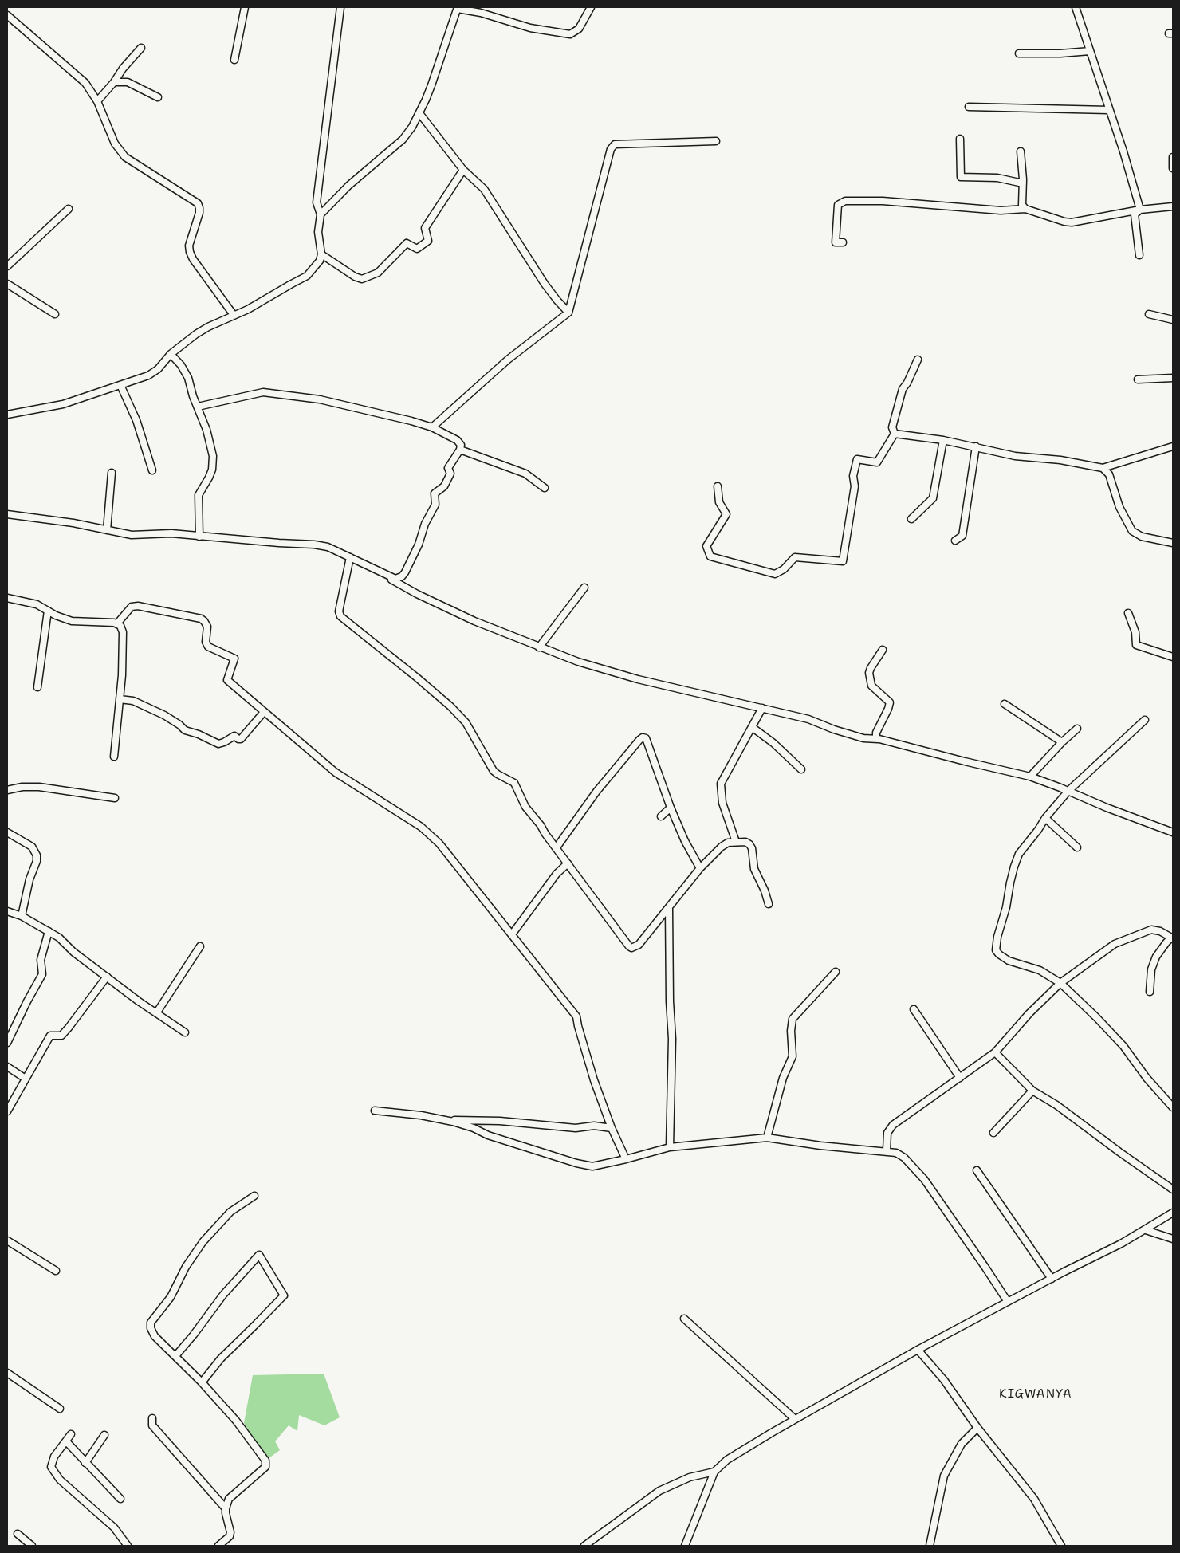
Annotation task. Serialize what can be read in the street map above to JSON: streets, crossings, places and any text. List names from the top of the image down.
{
  "districts": ["KIGWANYA"]
}
